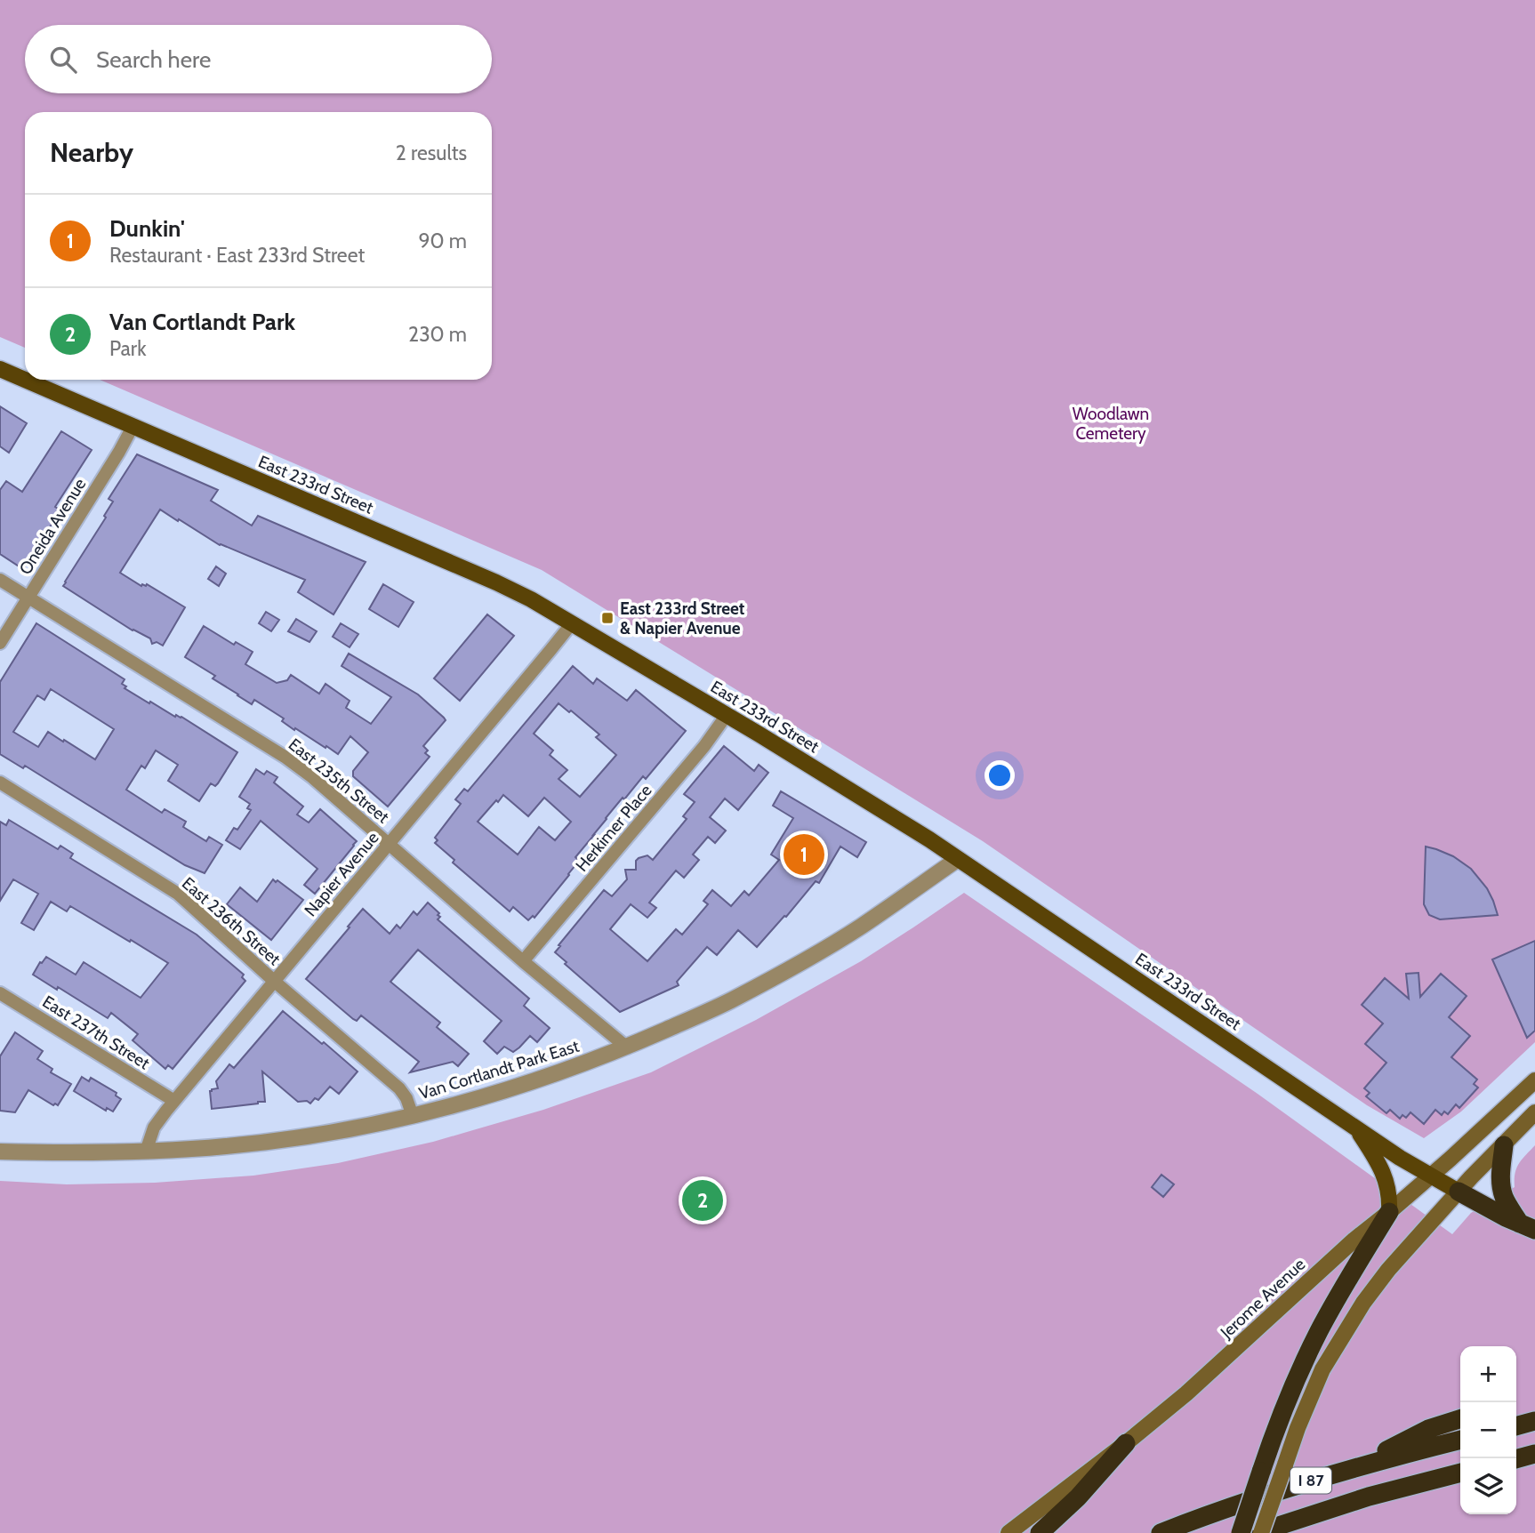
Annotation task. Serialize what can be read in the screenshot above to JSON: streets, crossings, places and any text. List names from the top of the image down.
{
  "streets": {
    "highway": ["I 87"],
    "main road": ["East 233rd Street", "Jerome Avenue"],
    "street": [
      "Oneida Avenue",
      "East 235th Street",
      "Herkimer Place",
      "Napier Avenue",
      "East 236th Street",
      "East 237th Street",
      "Van Cortlandt Park East"
    ]
  },
  "crossings": [
    ["East 233rd Street", "Oneida Avenue"],
    ["East 233rd Street", "Herkimer Place"],
    ["East 233rd Street", "Napier Avenue"],
    ["East 233rd Street", "Van Cortlandt Park East"],
    ["East 233rd Street", "Jerome Avenue"],
    ["Oneida Avenue", "East 235th Street"],
    ["East 235th Street", "Herkimer Place"],
    ["East 235th Street", "Napier Avenue"],
    ["East 235th Street", "Van Cortlandt Park East"],
    ["Napier Avenue", "East 236th Street"],
    ["Napier Avenue", "East 237th Street"],
    ["Napier Avenue", "Van Cortlandt Park East"],
    ["East 236th Street", "Van Cortlandt Park East"]
  ],
  "parks": ["Woodlawn Cemetery"],
  "places": {
    "transit": ["East 233rd Street & Napier Avenue"]
  },
  "page": {
    "search": "Search here",
    "heading": ["Nearby", "2 results"],
    "list": [
      {
        "mark": "1",
        "name": "Dunkin'",
        "note": "Restaurant · East 233rd Street",
        "value": "90 m"
      },
      {
        "mark": "2",
        "name": "Van Cortlandt Park",
        "note": "Park",
        "value": "230 m"
      }
    ],
    "pins": ["1", "2"],
    "map_buttons": ["+", "−"]
  }
}
